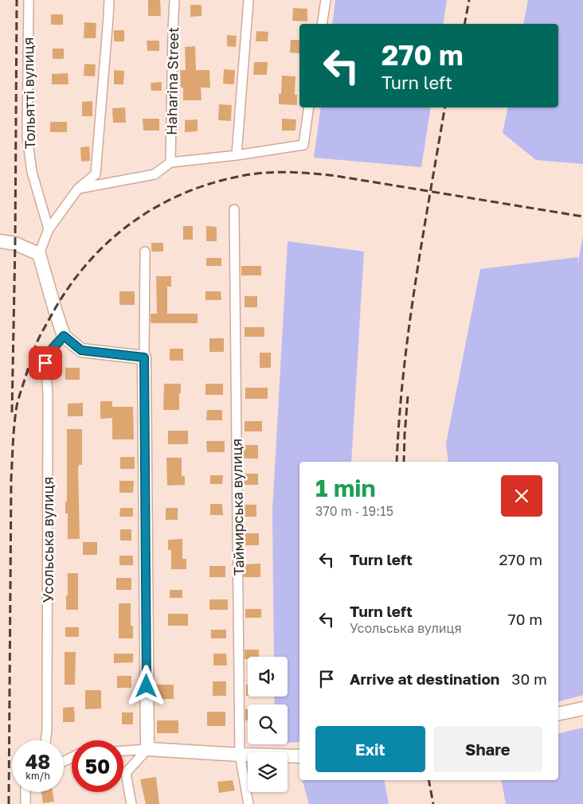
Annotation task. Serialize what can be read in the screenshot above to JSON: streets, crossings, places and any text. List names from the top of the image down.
{
  "streets": {
    "street": [
      "Haharina Street",
      "Тольятті вулиця",
      "Таймирська вулиця",
      "Усольська вулиця"
    ]
  },
  "page": {
    "turn": ["270 m", "Turn left"],
    "heading": ["1 min", "370 m · 19:15"],
    "list": [
      {
        "name": "Turn left",
        "value": "270 m"
      },
      {
        "name": "Turn left",
        "note": "Усольська вулиця",
        "value": "70 m"
      },
      {
        "name": "Arrive at destination",
        "value": "30 m"
      }
    ],
    "buttons": ["Exit", "Share"],
    "speed": "48 km/h",
    "limit": "50"
  }
}
